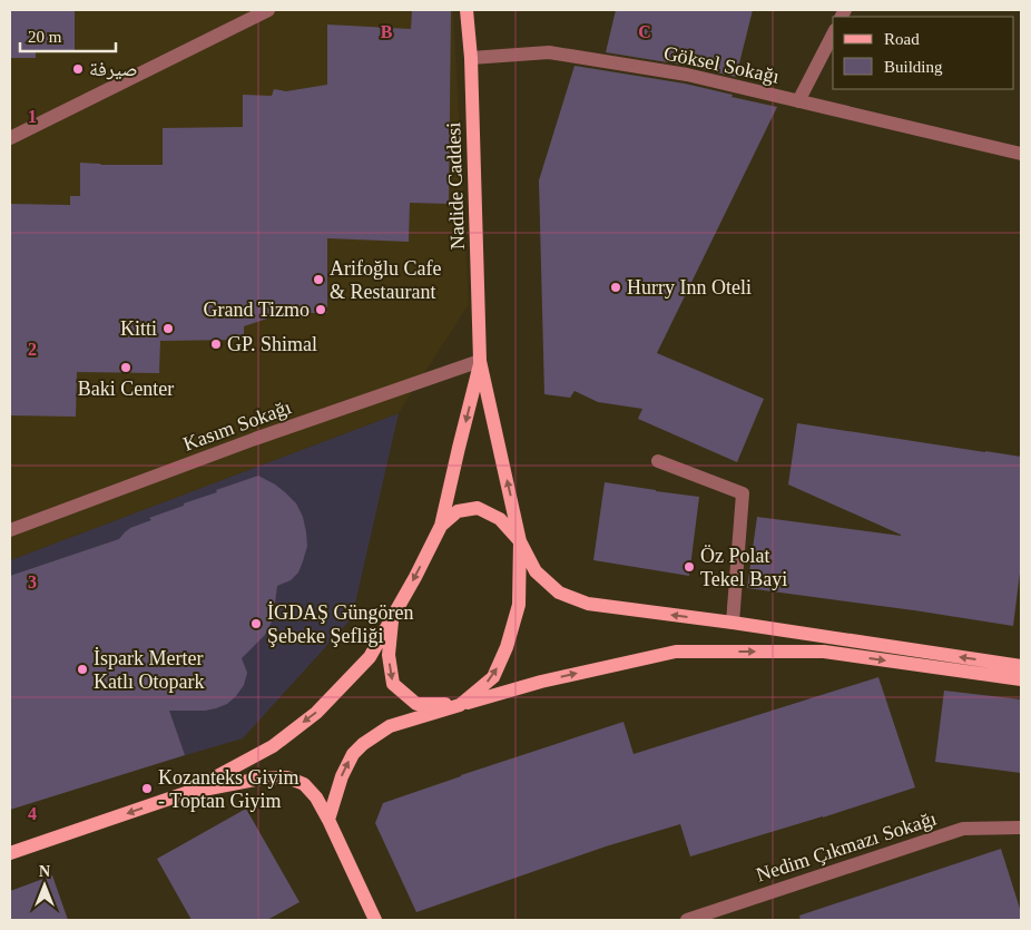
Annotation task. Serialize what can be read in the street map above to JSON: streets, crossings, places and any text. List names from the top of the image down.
{
  "streets": {
    "main road": ["Nadide Caddesi"],
    "street": ["Göksel Sokağı", "Kasım Sokağı", "Nedim Çıkmazı Sokağı"]
  },
  "crossings": [
    ["Göksel Sokağı", "Nadide Caddesi"],
    ["Nadide Caddesi", "Kasım Sokağı"]
  ],
  "places": [
    "صيرفة",
    "Arifoğlu Cafe & Restaurant",
    "Hurry Inn Oteli",
    "Grand Tizmo",
    "Kitti",
    "GP. Shimal",
    "Baki Center",
    "Öz Polat Tekel Bayi",
    "İGDAŞ Güngören Şebeke Şefliği",
    "İspark Merter Katlı Otopark",
    "Kozanteks Giyim - Toptan Giyim"
  ],
  "legend": ["Road", "Building"],
  "scale_bar": "20 m",
  "north": "top",
  "grid": {
    "columns": ["B", "C"],
    "rows": [
      "1",
      "2",
      "3",
      "4"
    ]
  }
}
